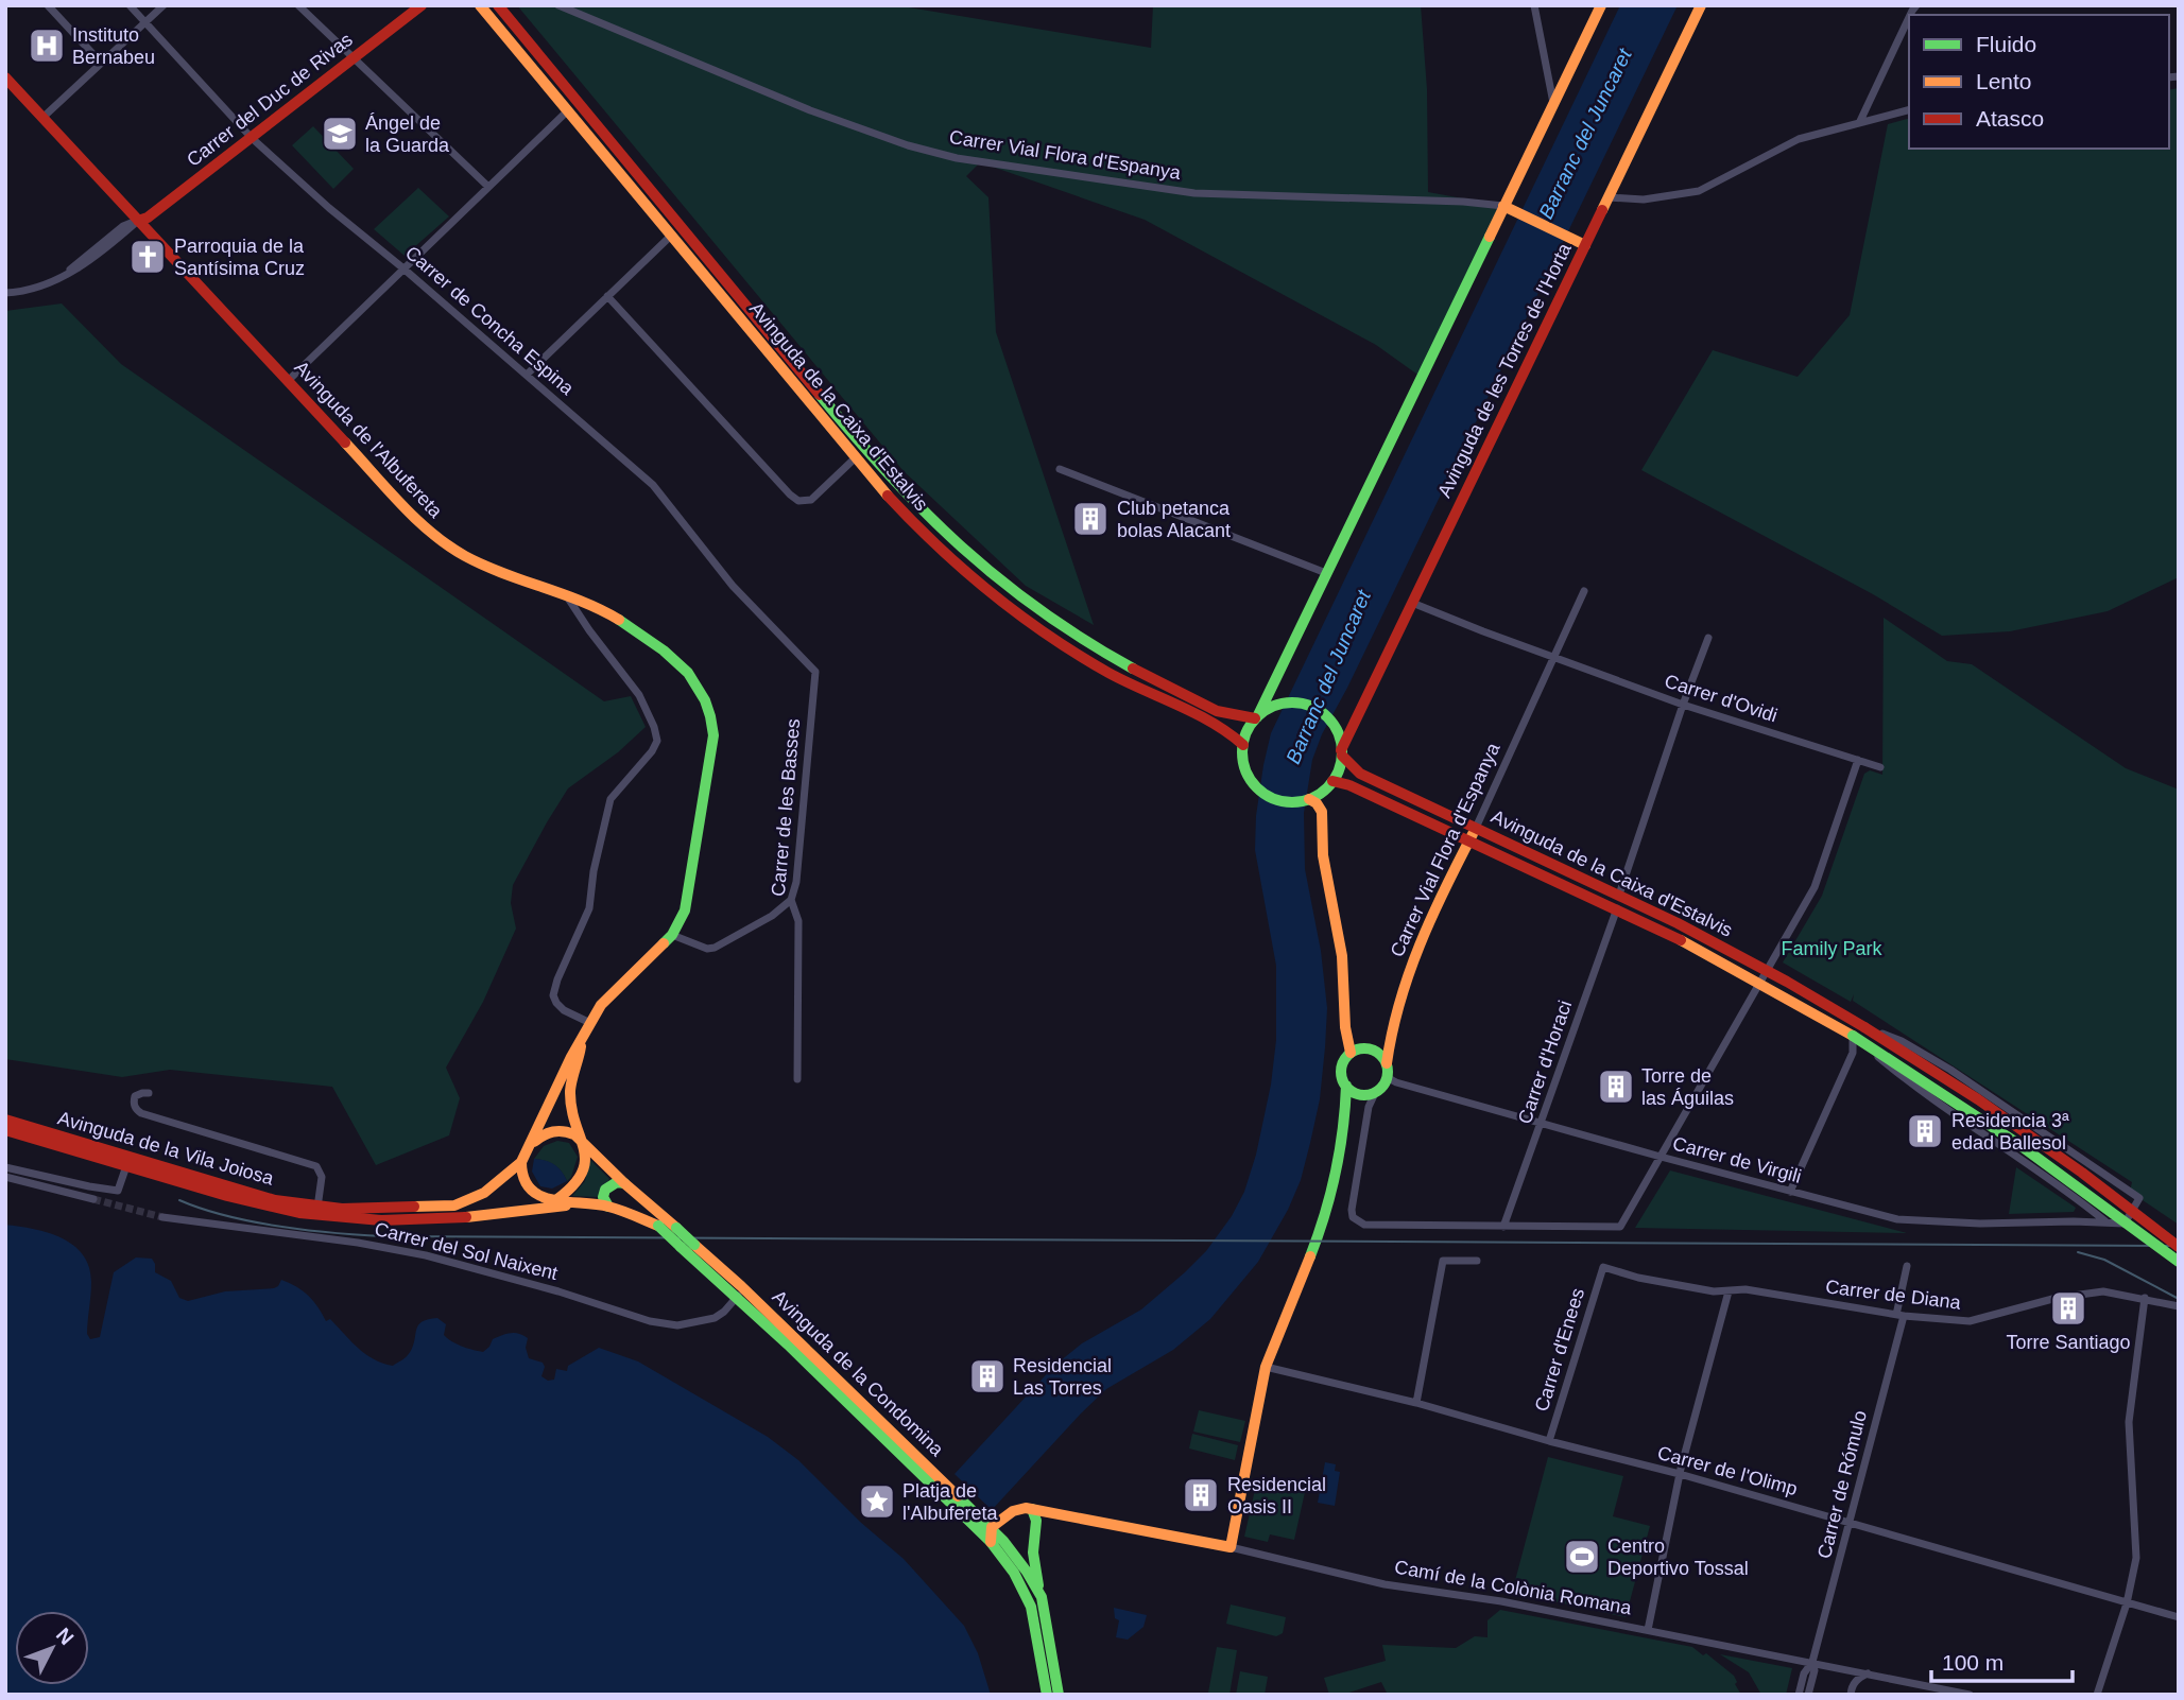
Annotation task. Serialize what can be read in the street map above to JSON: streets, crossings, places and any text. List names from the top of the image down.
{
  "streets": {
    "main road": [
      "Carrer del Duc de Rivas",
      "Carrer Vial Flora d'Espanya",
      "Avinguda de les Torres de l'Horta",
      "Avinguda de la Caixa d'Estalvis",
      "Avinguda de l'Albufereta",
      "Avinguda de la Vila Joiosa",
      "Avinguda de la Condomina",
      "Camí de la Colònia Romana"
    ],
    "street": [
      "Carrer de Concha Espina",
      "Carrer d'Ovidi",
      "Carrer de les Basses",
      "Carrer d'Horaci",
      "Carrer de Virgili",
      "Carrer del Sol Naixent",
      "Carrer de Diana",
      "Carrer d'Enees",
      "Carrer de l'Olimp",
      "Carrer de Rómulo"
    ]
  },
  "crossings": [
    ["Carrer del Duc de Rivas", "Carrer de Concha Espina"],
    ["Carrer del Duc de Rivas", "Avinguda de l'Albufereta"],
    ["Carrer Vial Flora d'Espanya", "Avinguda de les Torres de l'Horta"],
    ["Carrer Vial Flora d'Espanya", "Avinguda de la Caixa d'Estalvis"],
    ["Carrer Vial Flora d'Espanya", "Carrer d'Ovidi"],
    ["Carrer Vial Flora d'Espanya", "Carrer de Virgili"],
    ["Carrer de Concha Espina", "Carrer de les Basses"],
    ["Avinguda de les Torres de l'Horta", "Avinguda de la Caixa d'Estalvis"],
    ["Avinguda de la Caixa d'Estalvis", "Carrer d'Horaci"],
    ["Avinguda de la Caixa d'Estalvis", "Carrer de Virgili"],
    ["Avinguda de l'Albufereta", "Avinguda de la Vila Joiosa"],
    ["Avinguda de l'Albufereta", "Avinguda de la Condomina"],
    ["Carrer d'Horaci", "Carrer de Virgili"],
    ["Avinguda de la Vila Joiosa", "Avinguda de la Condomina"],
    ["Carrer del Sol Naixent", "Avinguda de la Condomina"],
    ["Carrer de Diana", "Carrer d'Enees"],
    ["Carrer de Diana", "Carrer de Rómulo"],
    ["Carrer d'Enees", "Carrer de l'Olimp"],
    ["Carrer de l'Olimp", "Carrer de Rómulo"],
    ["Carrer de Rómulo", "Camí de la Colònia Romana"]
  ],
  "water": ["Barranc del Juncaret"],
  "parks": ["Family Park"],
  "places": {
    "hospital": ["Instituto Bernabeu"],
    "school or university": ["Ángel de la Guarda"],
    "church": ["Parroquia de la Santísima Cruz"],
    "building": [
      "Club petanca bolas Alacant",
      "Torre de las Águilas",
      "Residencia 3ª edad Ballesol",
      "Torre Santiago",
      "Residencial Las Torres",
      "Residencial Oasis II"
    ],
    "place": ["Platja de l'Albufereta"],
    "sports": ["Centro Deportivo Tossal"]
  },
  "legend": ["Fluido", "Lento", "Atasco"],
  "scale_bar": "100 m",
  "north": "top right"
}
